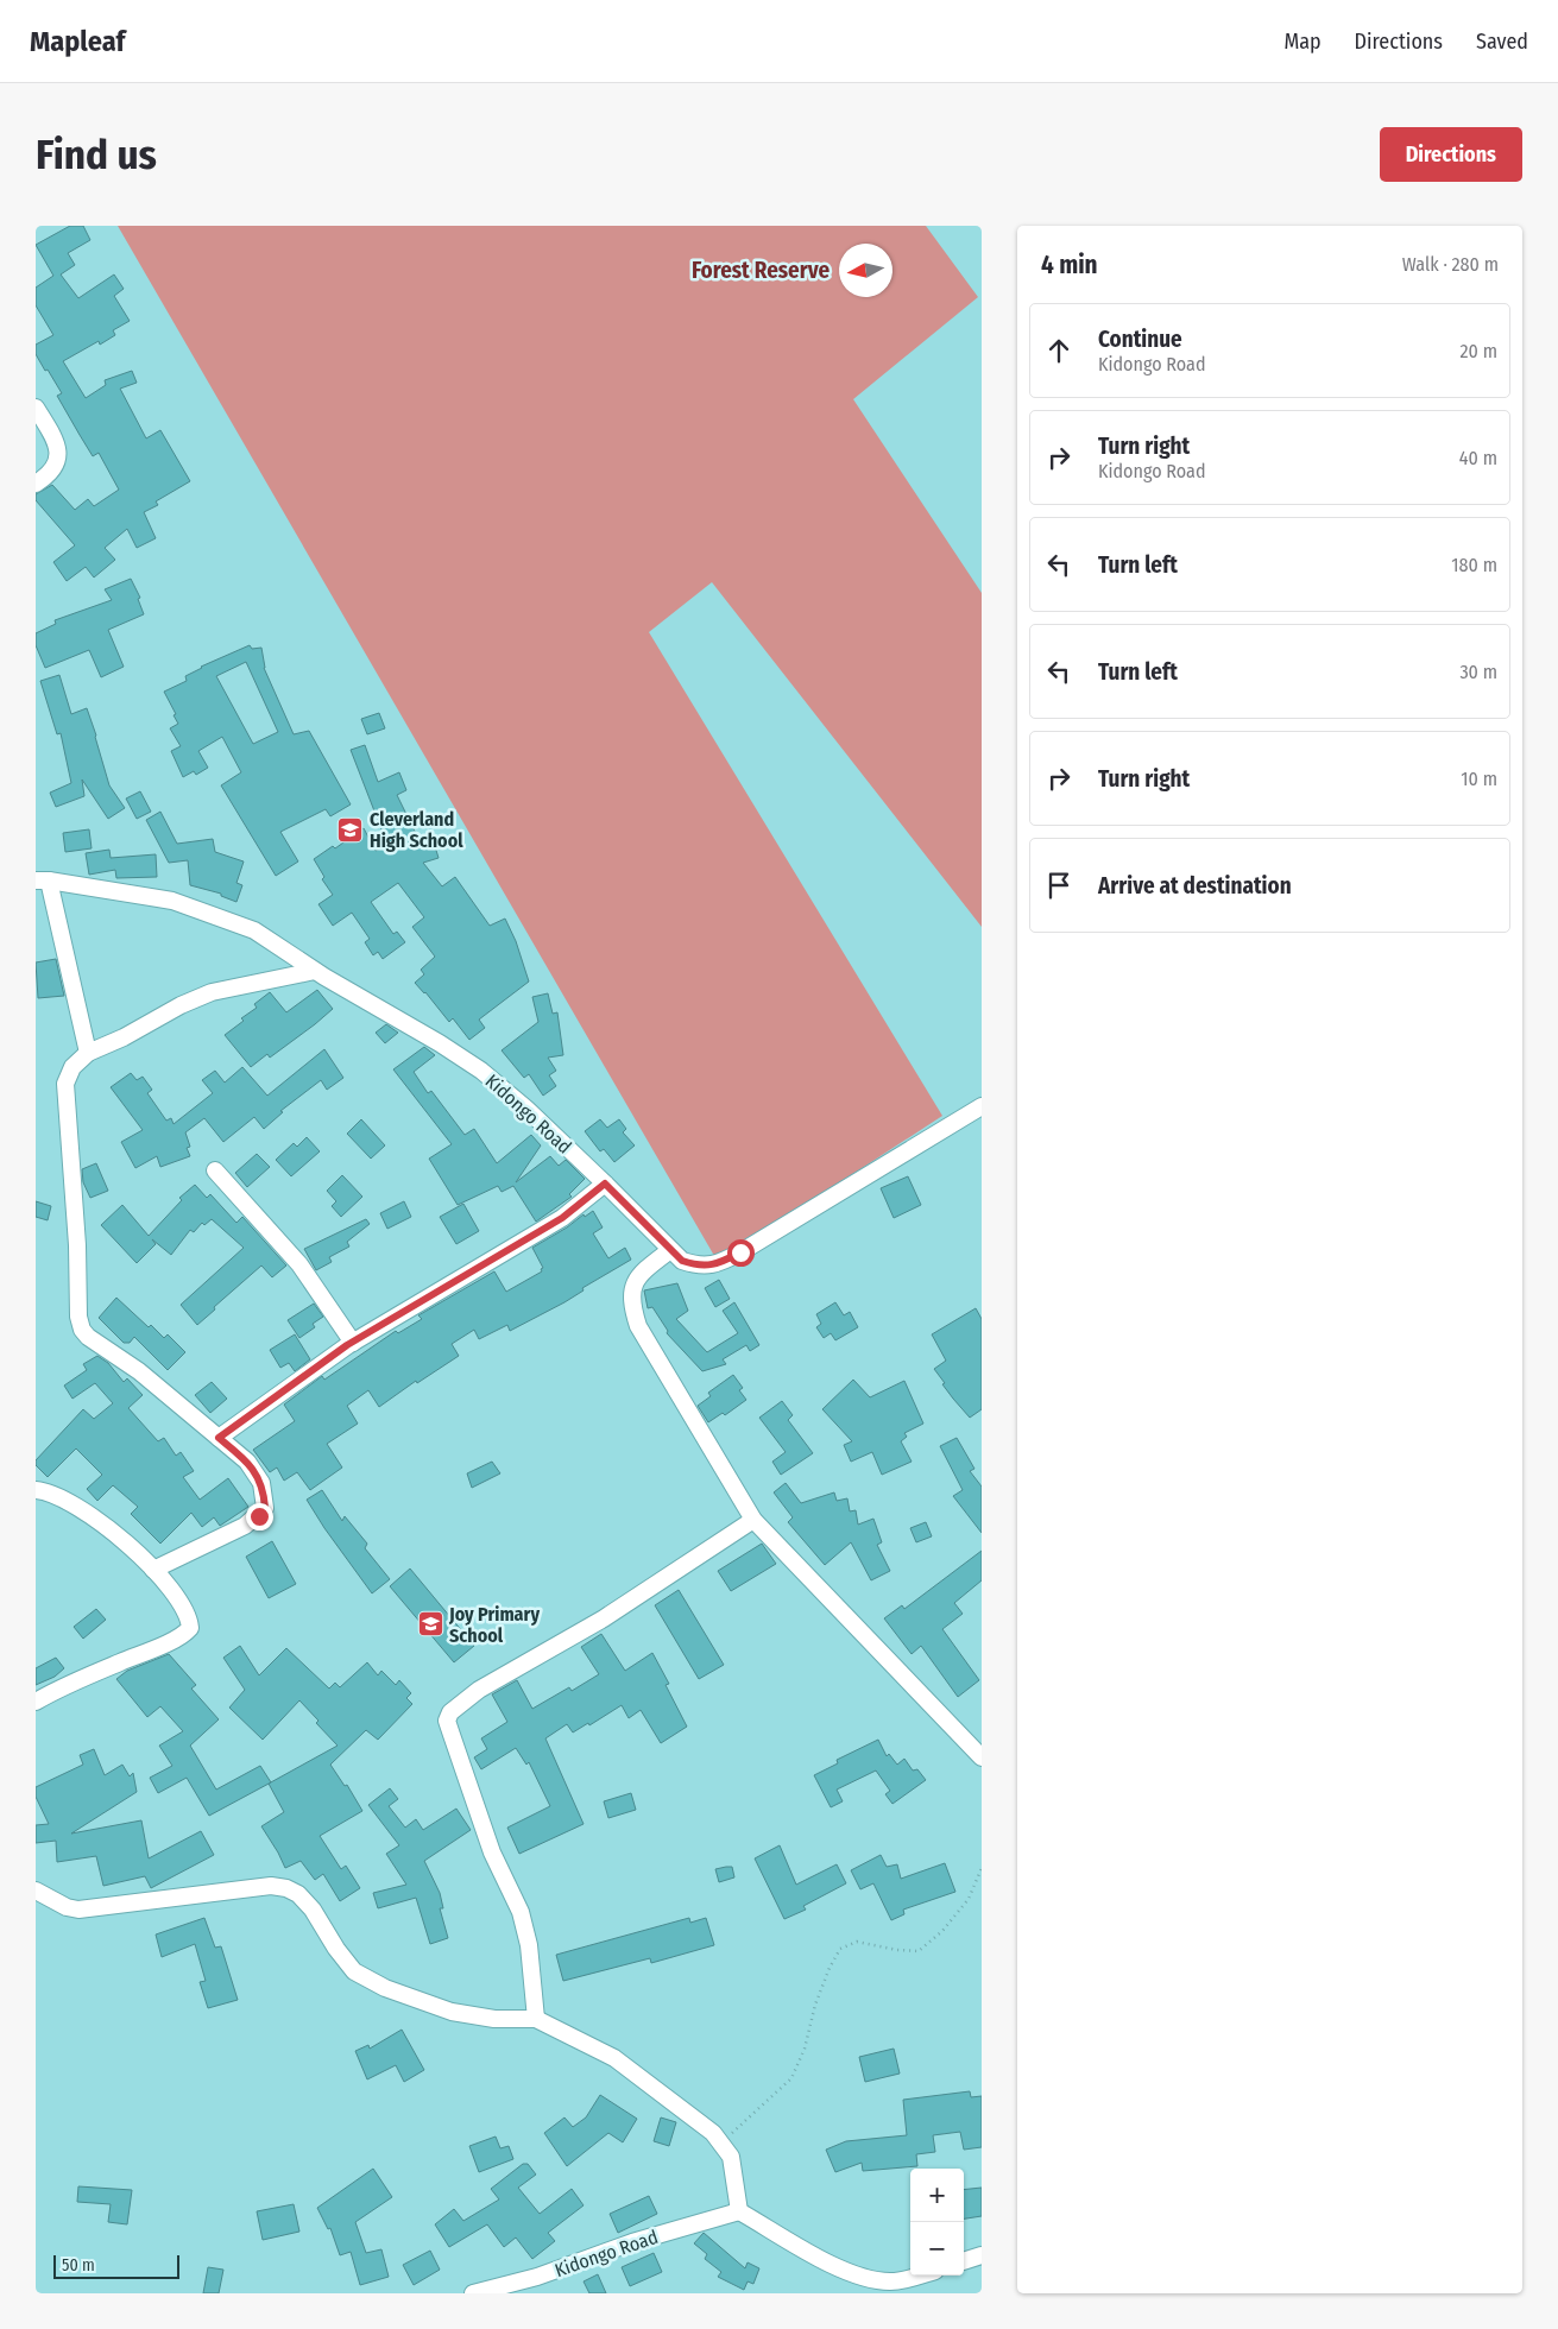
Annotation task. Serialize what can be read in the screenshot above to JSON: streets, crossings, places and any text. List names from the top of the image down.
{
  "streets": {
    "street": ["Kidongo Road"]
  },
  "districts": ["Forest Reserve"],
  "places": {
    "school or university": ["Cleverland High School", "Joy Primary School"]
  },
  "scale_bar": "50 m",
  "north": "left",
  "page": {
    "header": "Mapleaf",
    "nav": ["Map", "Directions", "Saved"],
    "buttons": "Directions",
    "title": "Find us",
    "heading": ["4 min", "Walk · 280 m"],
    "list": [
      ["Continue", "Kidongo Road", "20 m"],
      ["Turn right", "Kidongo Road", "40 m"],
      ["Turn left", "180 m"],
      ["Turn left", "30 m"],
      ["Turn right", "10 m"],
      "Arrive at destination"
    ],
    "map_buttons": ["+", "−"],
    "scale": "50 m"
  }
}
